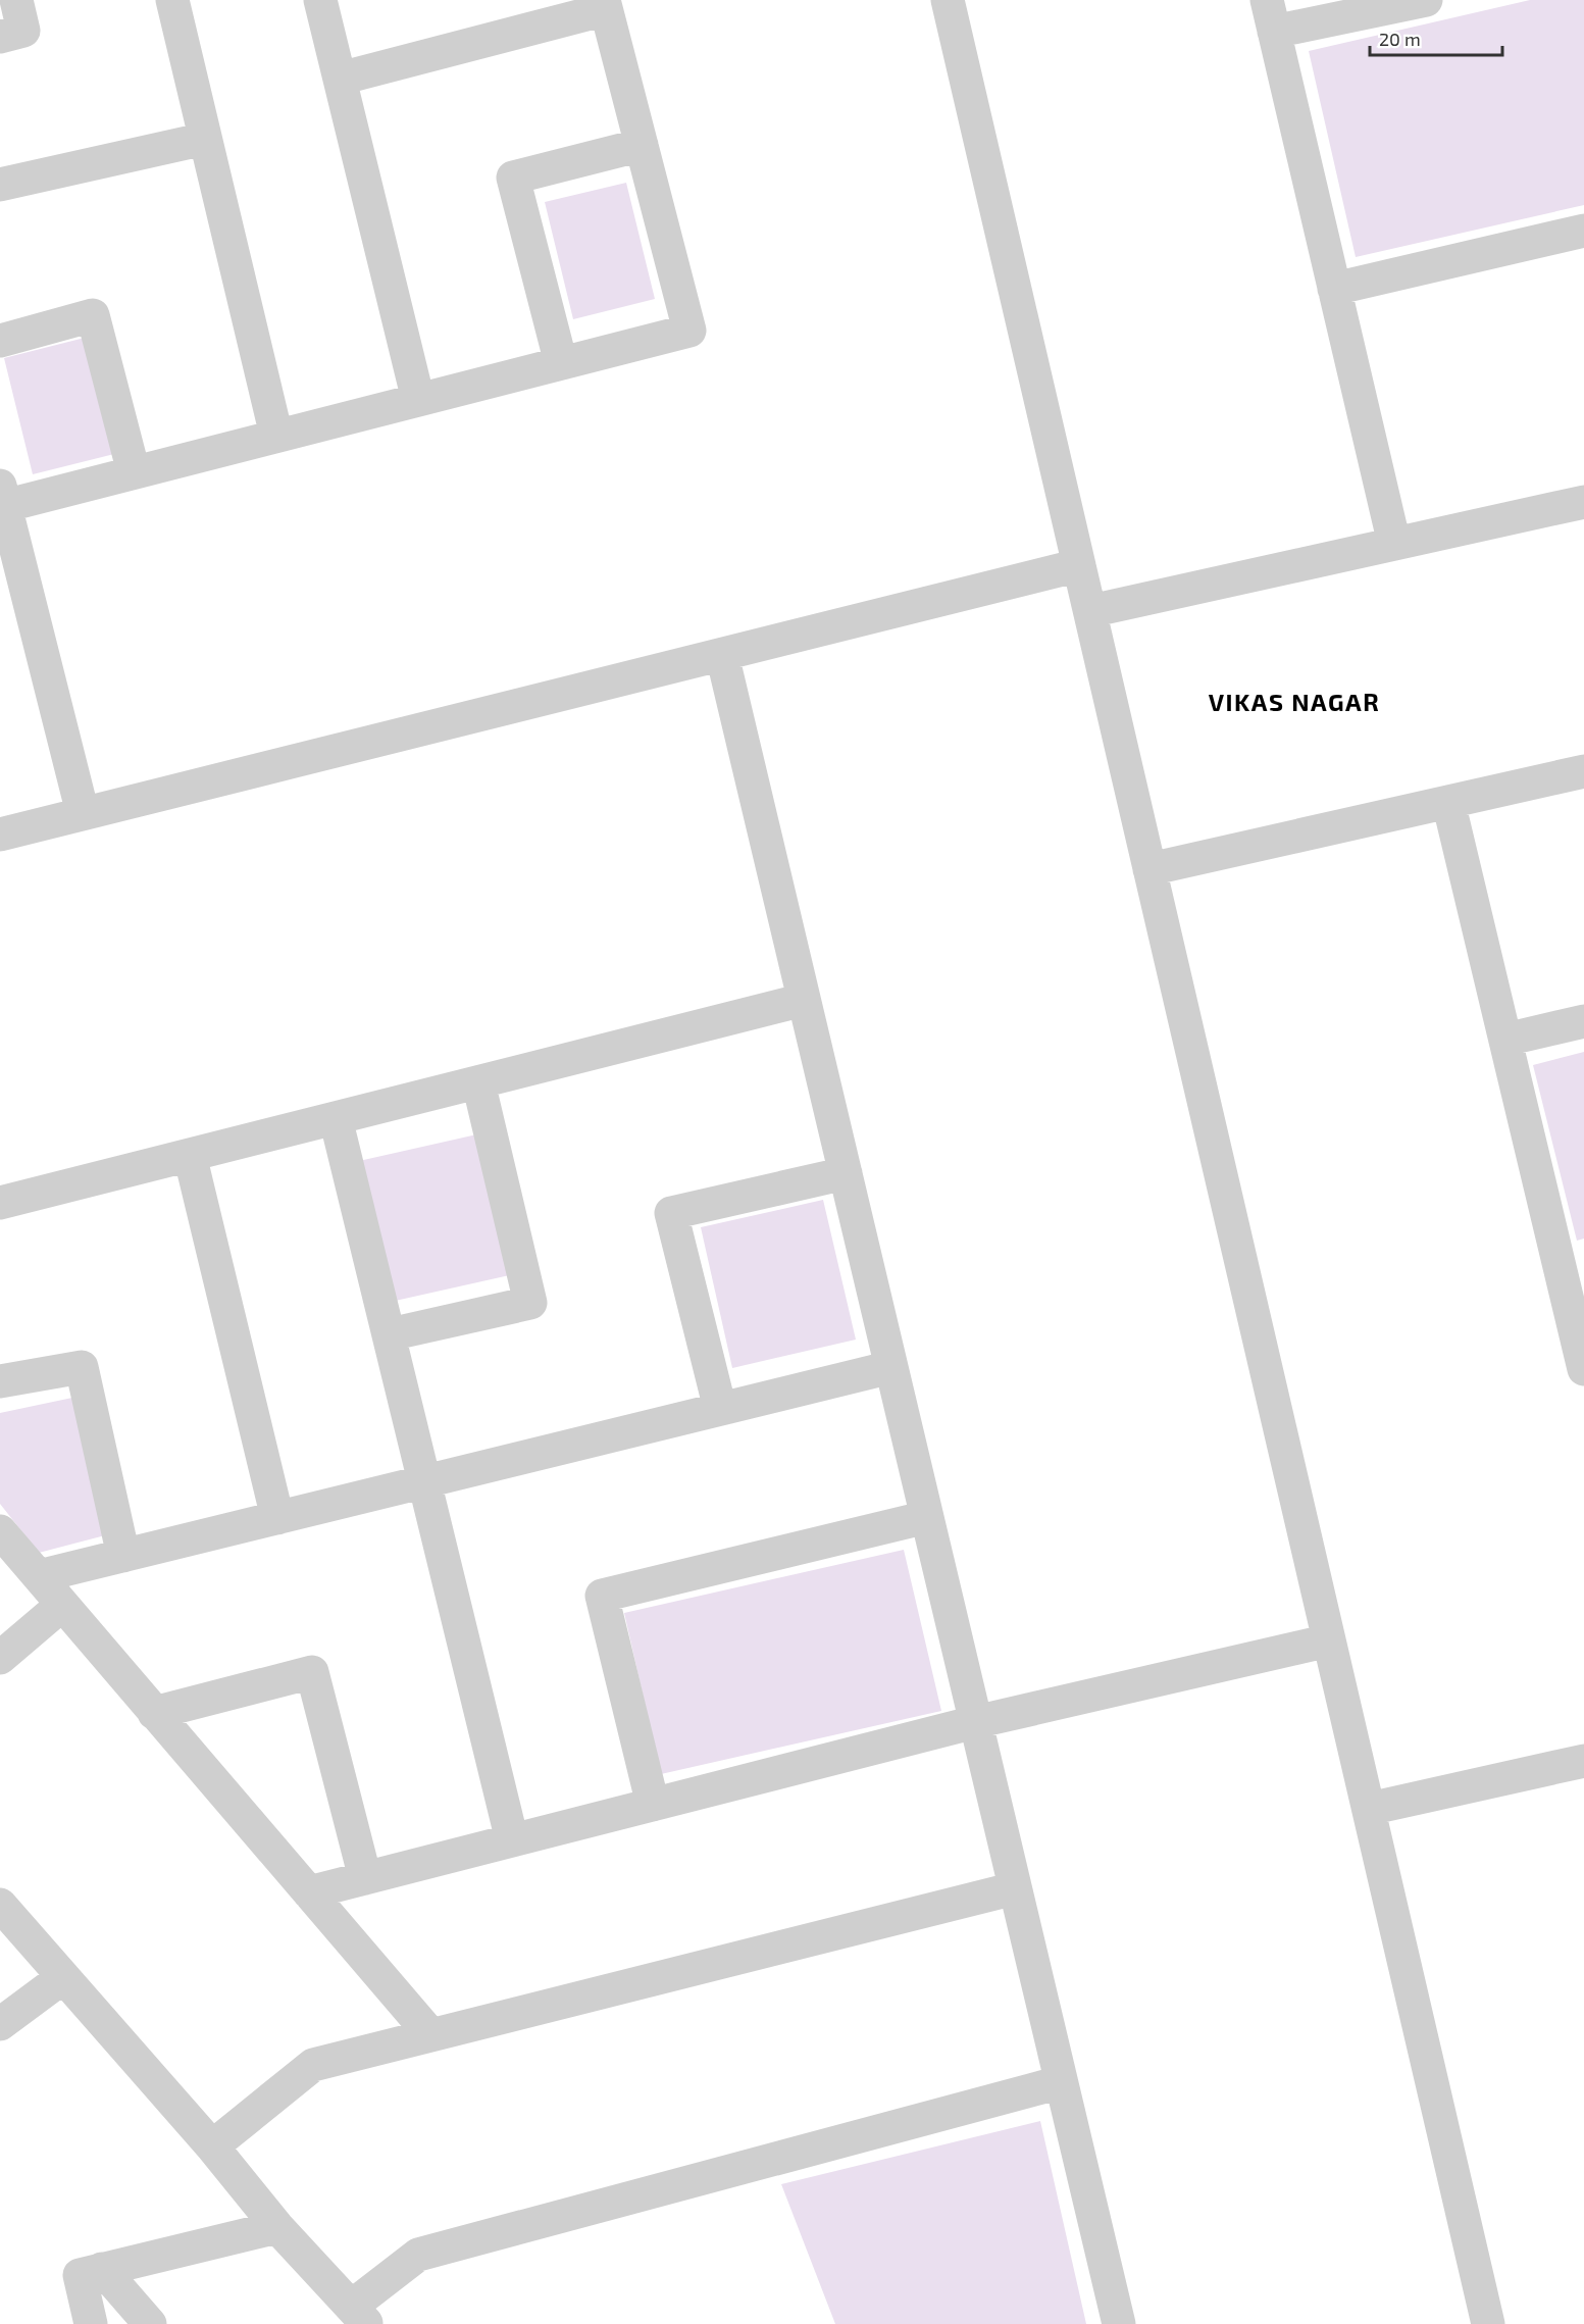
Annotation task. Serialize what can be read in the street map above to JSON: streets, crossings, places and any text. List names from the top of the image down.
{
  "districts": ["VIKAS NAGAR"],
  "scale_bar": "20 m"
}
